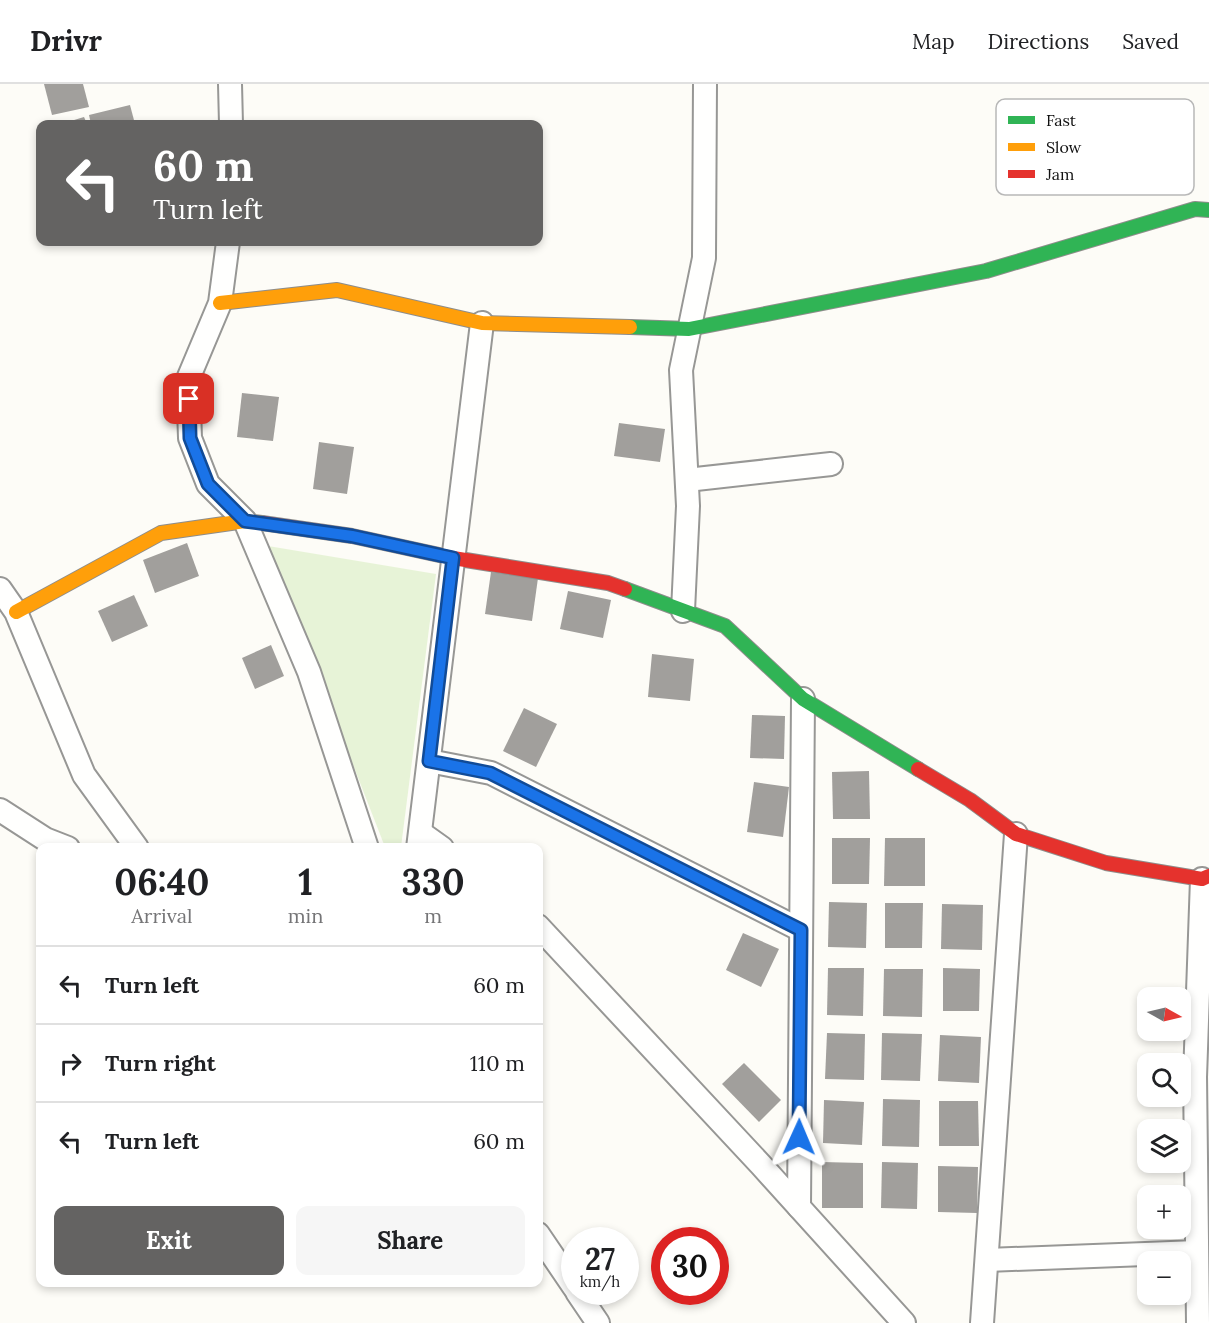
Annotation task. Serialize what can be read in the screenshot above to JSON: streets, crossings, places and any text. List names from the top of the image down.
{
  "legend": ["Fast", "Slow", "Jam"],
  "north": "right",
  "page": {
    "header": "Drivr",
    "nav": ["Map", "Directions", "Saved"],
    "turn": ["60 m", "Turn left"],
    "eta": [
      "06:40",
      "Arrival",
      "1",
      "min",
      "330",
      "m"
    ],
    "list": [
      {
        "name": "Turn left",
        "value": "60 m"
      },
      {
        "name": "Turn right",
        "value": "110 m"
      },
      {
        "name": "Turn left",
        "value": "60 m"
      }
    ],
    "map_buttons": ["+", "−"],
    "buttons": ["Exit", "Share"],
    "speed": "27 km/h",
    "limit": "30"
  }
}
